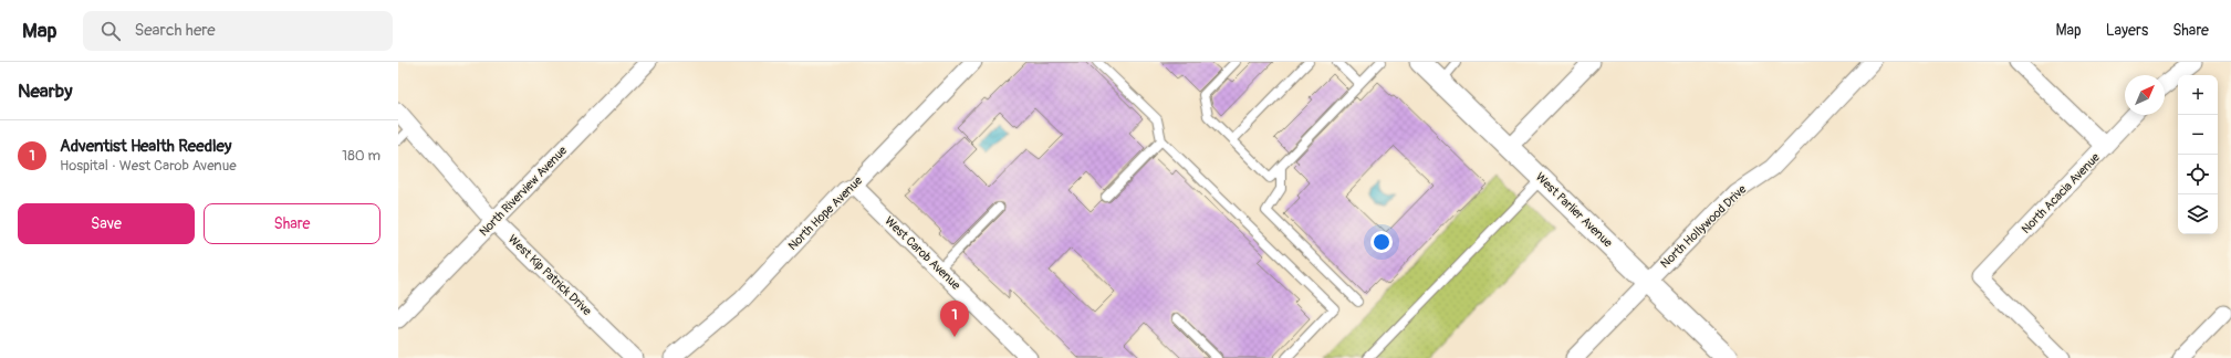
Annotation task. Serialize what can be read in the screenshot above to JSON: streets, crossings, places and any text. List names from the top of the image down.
{
  "streets": {
    "street": [
      "North Riverview Avenue",
      "North Acacia Avenue",
      "West Parlier Avenue",
      "North Hope Avenue",
      "North Hollywood Drive",
      "West Carob Avenue",
      "West Kip Patrick Drive"
    ]
  },
  "crossings": [
    ["North Riverview Avenue", "West Kip Patrick Drive"],
    ["West Parlier Avenue", "North Hollywood Drive"],
    ["North Hope Avenue", "West Carob Avenue"]
  ],
  "north": "top right",
  "page": {
    "header": "Map",
    "search": "Search here",
    "nav": ["Map", "Layers", "Share"],
    "heading": "Nearby",
    "map_buttons": ["+", "−"],
    "list": [
      {
        "mark": "1",
        "name": "Adventist Health Reedley",
        "note": "Hospital · West Carob Avenue",
        "value": "180 m"
      }
    ],
    "buttons": ["Save", "Share"],
    "pins": "1"
  }
}
